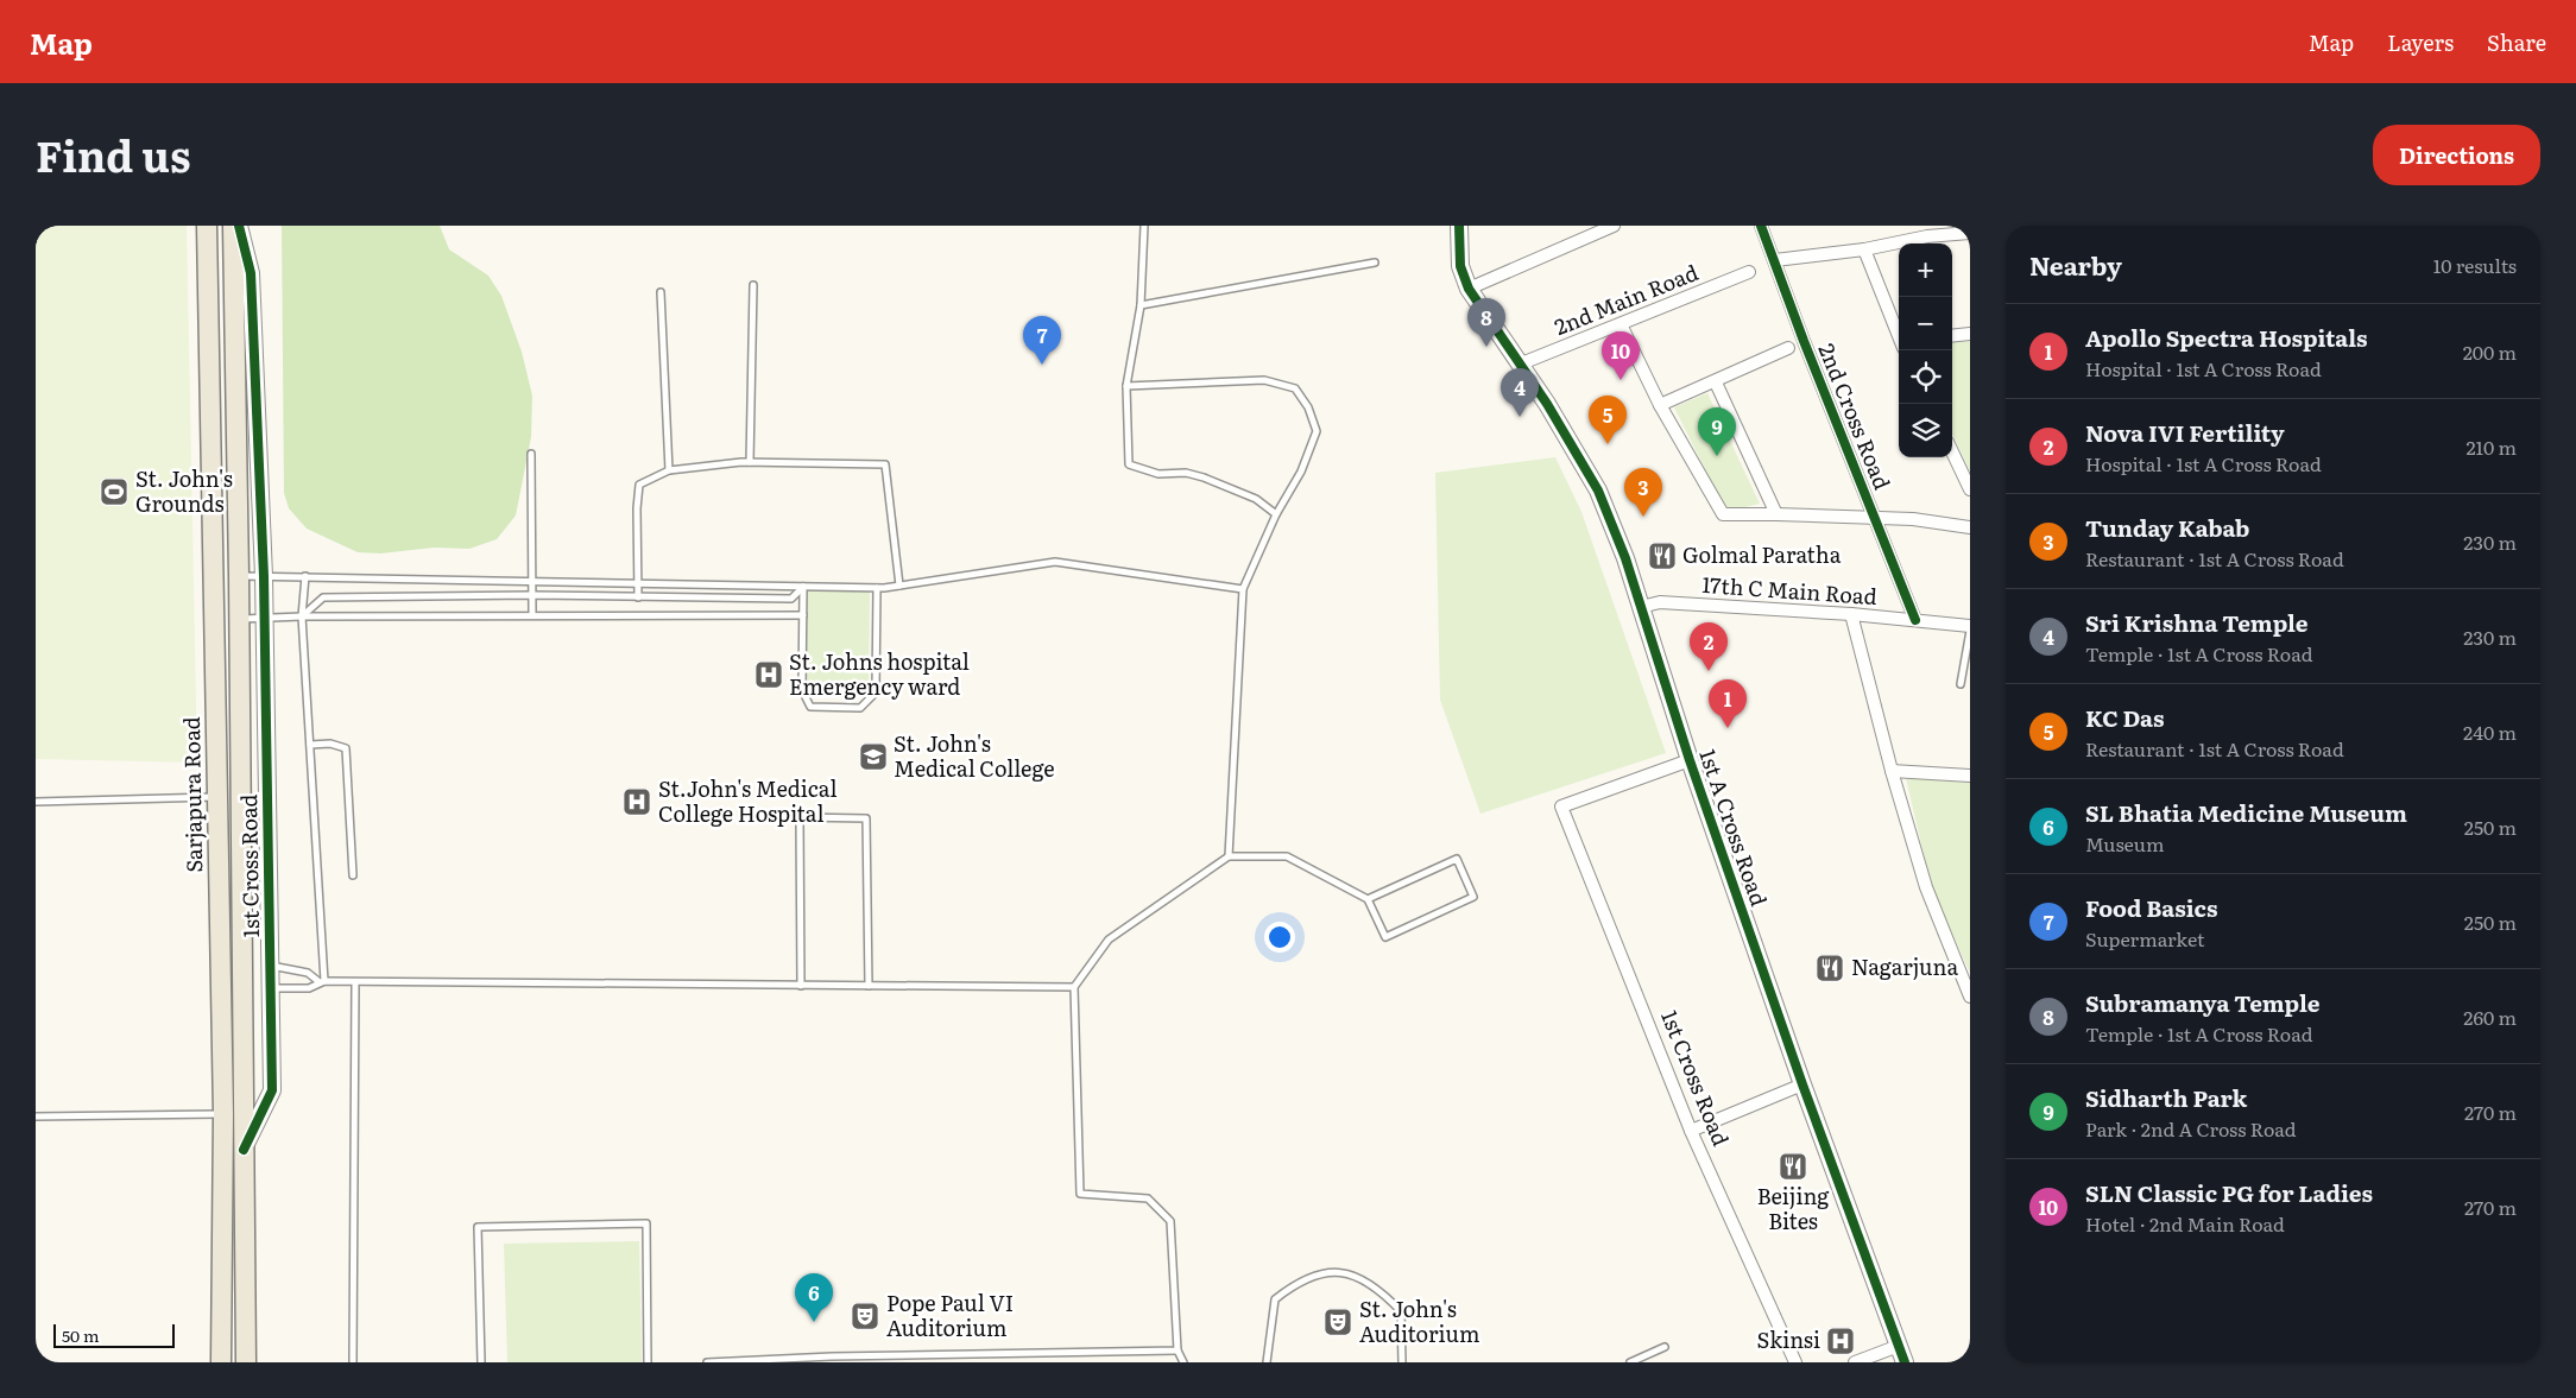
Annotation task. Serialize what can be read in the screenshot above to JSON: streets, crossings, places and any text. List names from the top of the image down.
{
  "streets": {
    "main road": ["Sarjapura Road"],
    "street": [
      "2nd Main Road",
      "2nd Cross Road",
      "17th C Main Road",
      "1st A Cross Road",
      "1st Cross Road"
    ]
  },
  "crossings": [
    ["2nd Main Road", "1st A Cross Road"],
    ["2nd Cross Road", "17th C Main Road"],
    ["17th C Main Road", "1st A Cross Road"],
    ["1st A Cross Road", "1st Cross Road"]
  ],
  "places": {
    "sports": ["St. John's Grounds"],
    "restaurant": ["Golmal Paratha", "Nagarjuna", "Beijing Bites"],
    "hospital": ["St. Johns hospital Emergency ward", "St.John's Medical College Hospital", "Skinsi"],
    "school or university": ["St. John's Medical College"],
    "theatre": ["Pope Paul VI Auditorium", "St. John's Auditorium"]
  },
  "scale_bar": "50 m",
  "page": {
    "header": "Map",
    "nav": ["Map", "Layers", "Share"],
    "title": "Find us",
    "buttons": "Directions",
    "heading": ["Nearby", "10 results"],
    "map_buttons": ["+", "−"],
    "pins": [
      "8",
      "7",
      "10",
      "4",
      "5",
      "9",
      "3",
      "2",
      "1",
      "6"
    ],
    "list": [
      {
        "mark": "1",
        "name": "Apollo Spectra Hospitals",
        "note": "Hospital · 1st A Cross Road",
        "value": "200 m"
      },
      {
        "mark": "2",
        "name": "Nova IVI Fertility",
        "note": "Hospital · 1st A Cross Road",
        "value": "210 m"
      },
      {
        "mark": "3",
        "name": "Tunday Kabab",
        "note": "Restaurant · 1st A Cross Road",
        "value": "230 m"
      },
      {
        "mark": "4",
        "name": "Sri Krishna Temple",
        "note": "Temple · 1st A Cross Road",
        "value": "230 m"
      },
      {
        "mark": "5",
        "name": "KC Das",
        "note": "Restaurant · 1st A Cross Road",
        "value": "240 m"
      },
      {
        "mark": "6",
        "name": "SL Bhatia Medicine Museum",
        "note": "Museum",
        "value": "250 m"
      },
      {
        "mark": "7",
        "name": "Food Basics",
        "note": "Supermarket",
        "value": "250 m"
      },
      {
        "mark": "8",
        "name": "Subramanya Temple",
        "note": "Temple · 1st A Cross Road",
        "value": "260 m"
      },
      {
        "mark": "9",
        "name": "Sidharth Park",
        "note": "Park · 2nd A Cross Road",
        "value": "270 m"
      },
      {
        "mark": "10",
        "name": "SLN Classic PG for Ladies",
        "note": "Hotel · 2nd Main Road",
        "value": "270 m"
      }
    ],
    "scale": "50 m"
  }
}
